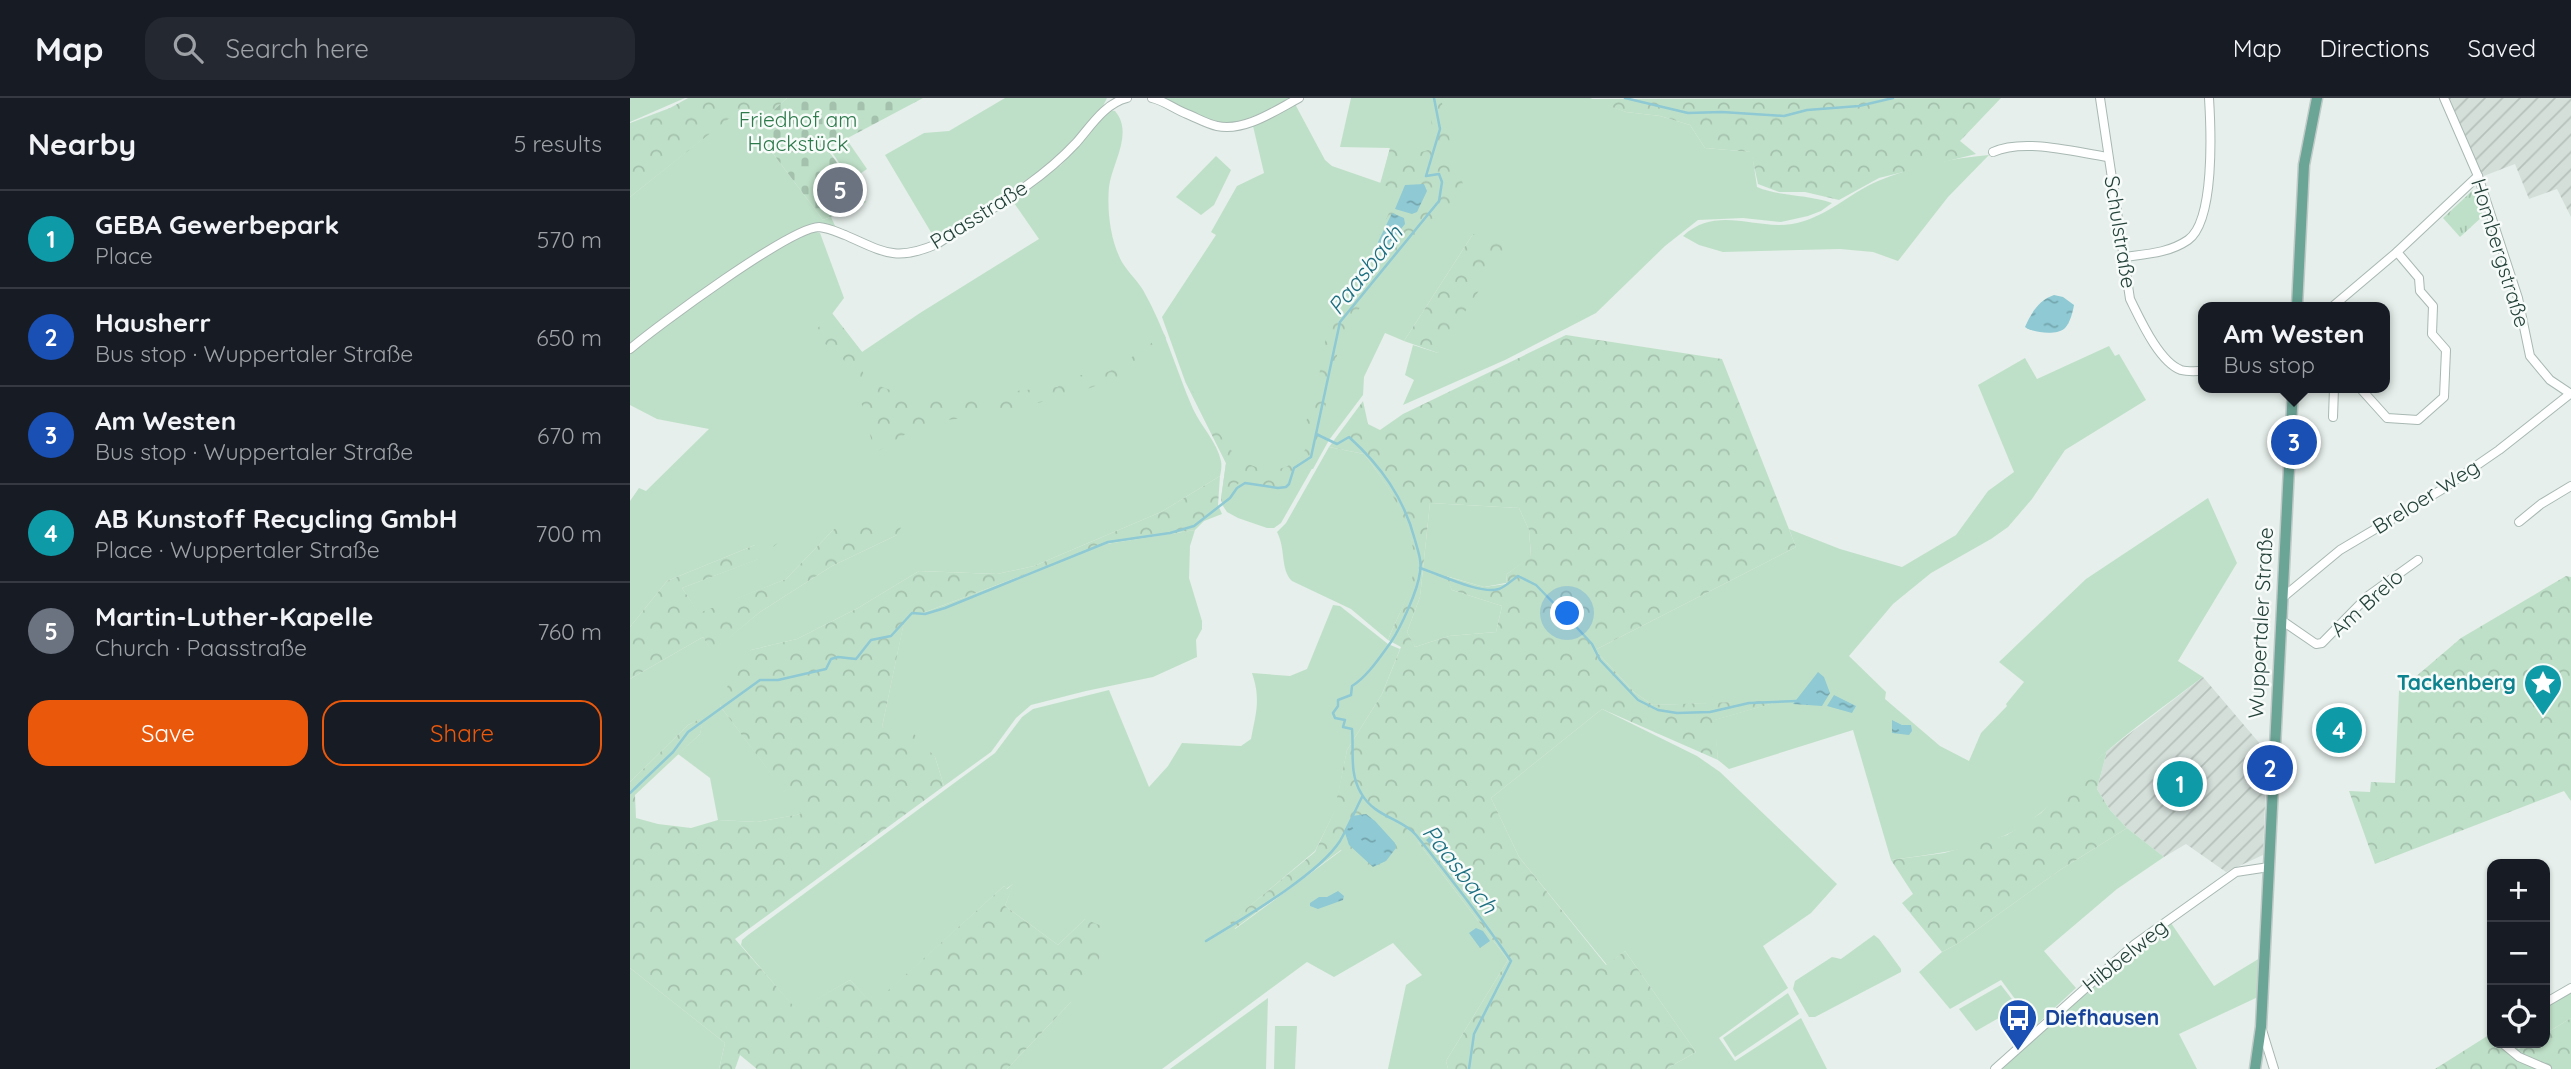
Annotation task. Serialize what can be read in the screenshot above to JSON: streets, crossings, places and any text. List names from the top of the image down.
{
  "streets": {
    "main road": ["Wuppertaler Straße"],
    "street": [
      "Paasstraße",
      "Schulstraße",
      "Hombergstraße",
      "Breloer Weg",
      "Am Brelo",
      "Hibbelweg"
    ]
  },
  "crossings": [
    ["Hombergstraße", "Breloer Weg"],
    ["Breloer Weg", "Wuppertaler Straße"],
    ["Am Brelo", "Wuppertaler Straße"],
    ["Wuppertaler Straße", "Hibbelweg"]
  ],
  "water": ["Paasbach"],
  "parks": ["Friedhof am Hackstück"],
  "places": {
    "place": ["Tackenberg"],
    "bus stop": ["Diefhausen"]
  },
  "page": {
    "header": "Map",
    "search": "Search here",
    "nav": ["Map", "Directions", "Saved"],
    "heading": ["Nearby", "5 results"],
    "pins": [
      "5",
      "3",
      "4",
      "2",
      "1"
    ],
    "list": [
      {
        "mark": "1",
        "name": "GEBA Gewerbepark",
        "note": "Place",
        "value": "570 m"
      },
      {
        "mark": "2",
        "name": "Hausherr",
        "note": "Bus stop · Wuppertaler Straße",
        "value": "650 m"
      },
      {
        "mark": "3",
        "name": "Am Westen",
        "note": "Bus stop · Wuppertaler Straße",
        "value": "670 m"
      },
      {
        "mark": "4",
        "name": "AB Kunstoff Recycling GmbH",
        "note": "Place · Wuppertaler Straße",
        "value": "700 m"
      },
      {
        "mark": "5",
        "name": "Martin-Luther-Kapelle",
        "note": "Church · Paasstraße",
        "value": "760 m"
      }
    ],
    "popup": ["Am Westen", "Bus stop"],
    "buttons": ["Save", "Share"],
    "map_buttons": ["+", "−"]
  }
}
